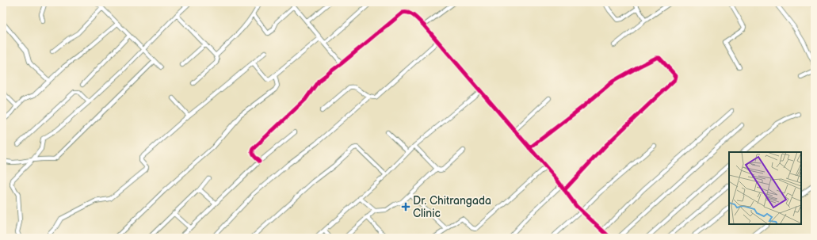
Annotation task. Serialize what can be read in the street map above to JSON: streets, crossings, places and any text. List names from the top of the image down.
{
  "places": {
    "health": ["Dr. Chitrangada Clinic"]
  }
}
